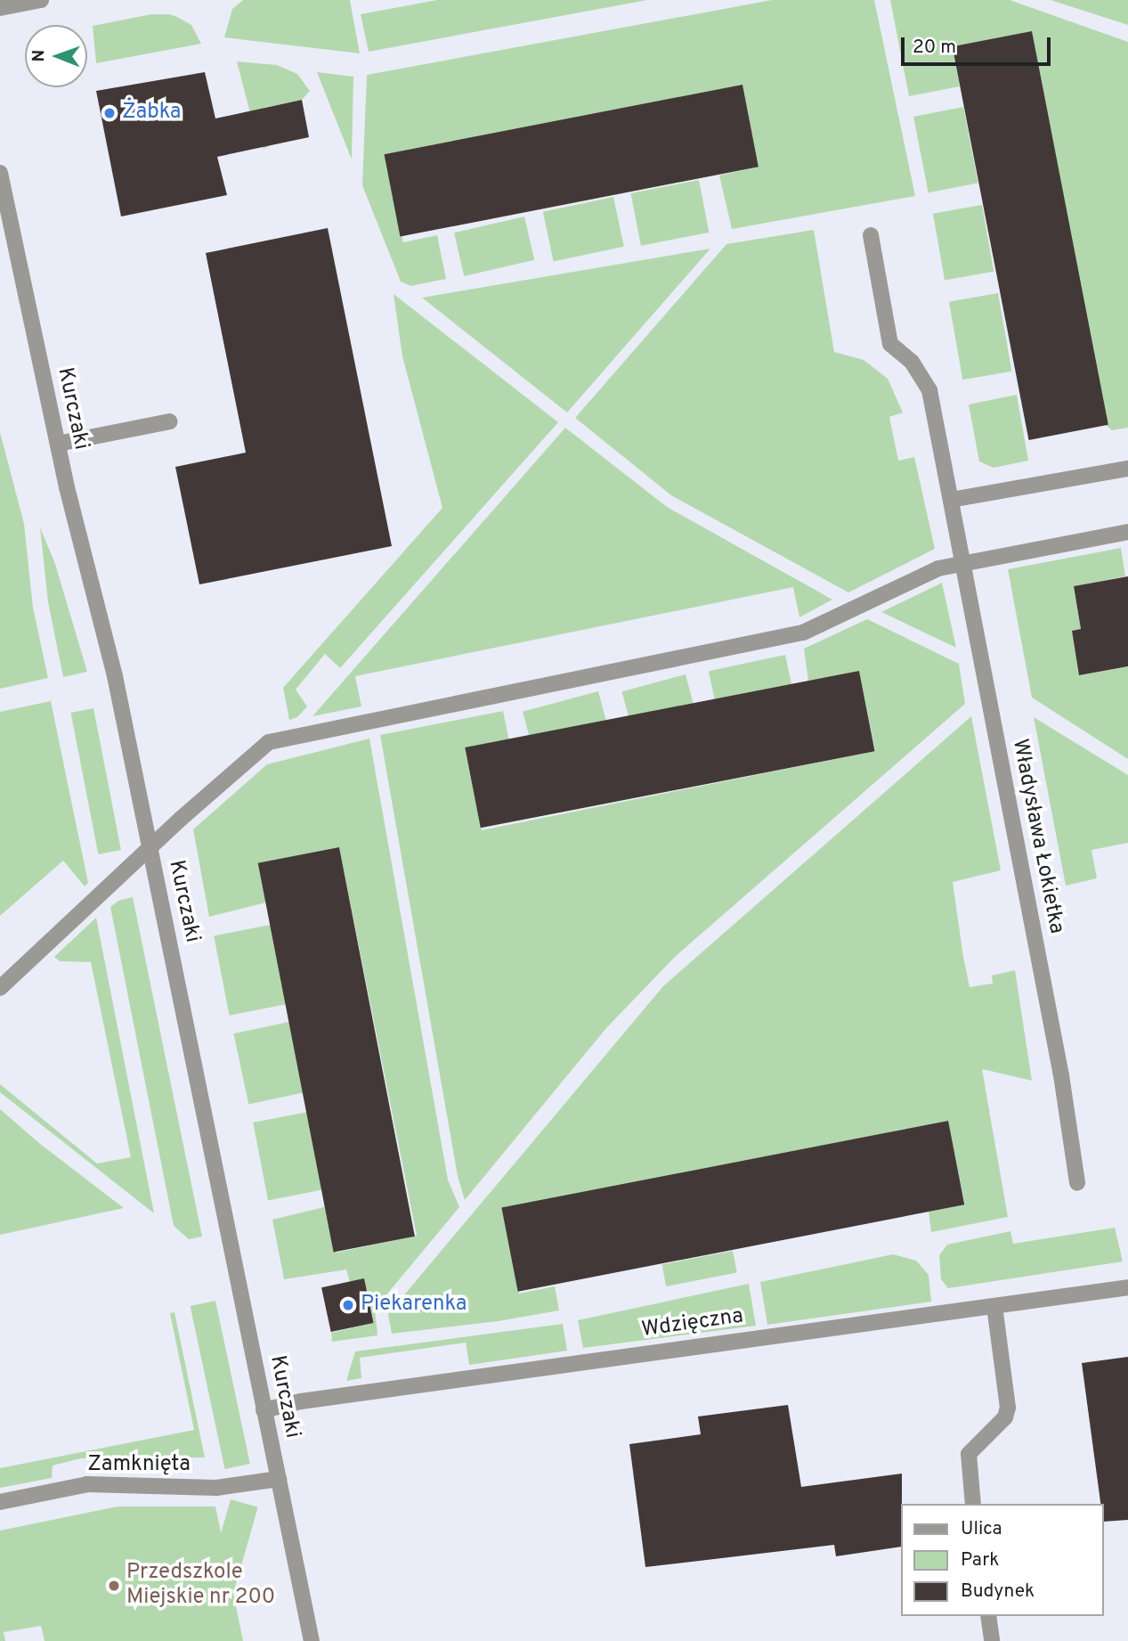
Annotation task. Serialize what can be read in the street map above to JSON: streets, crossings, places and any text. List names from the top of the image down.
{
  "streets": {
    "street": [
      "Kurczaki",
      "Władysława Łokietka",
      "Wdzięczna",
      "Zamknięta"
    ]
  },
  "crossings": [
    ["Kurczaki", "Wdzięczna"],
    ["Kurczaki", "Zamknięta"]
  ],
  "places": ["Żabka", "Piekarenka", "Przedszkole Miejskie nr 200"],
  "legend": ["Ulica", "Park", "Budynek"],
  "scale_bar": "20 m",
  "north": "left"
}
